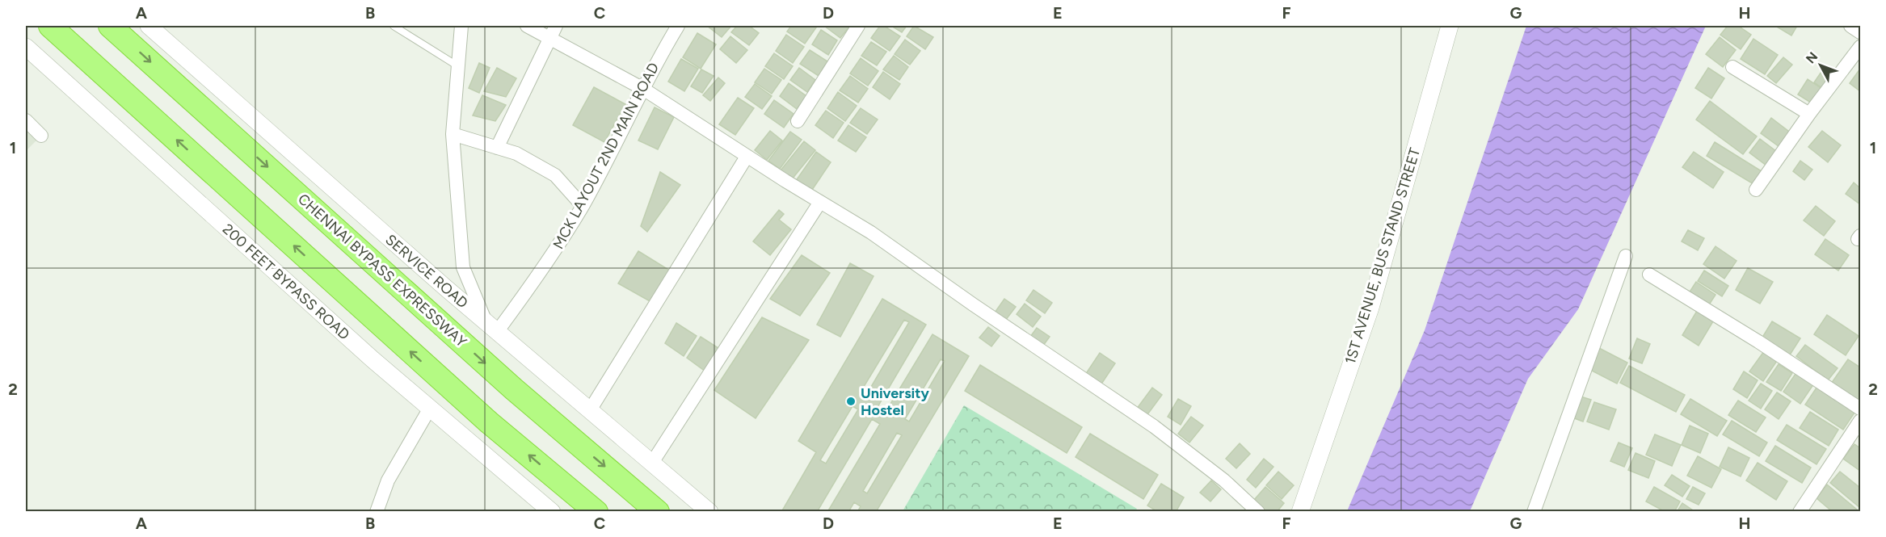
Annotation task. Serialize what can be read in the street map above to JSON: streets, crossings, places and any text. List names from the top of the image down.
{
  "streets": {
    "highway": ["CHENNAI BYPASS EXPRESSWAY"],
    "street": [
      "MCK LAYOUT 2ND MAIN ROAD",
      "1ST AVENUE, BUS STAND STREET",
      "SERVICE ROAD",
      "200 FEET BYPASS ROAD"
    ]
  },
  "crossings": [
    ["MCK LAYOUT 2ND MAIN ROAD", "SERVICE ROAD"]
  ],
  "places": ["University Hostel"],
  "north": "top left",
  "grid": {
    "columns": [
      "A",
      "B",
      "C",
      "D",
      "E",
      "F",
      "G",
      "H"
    ],
    "rows": ["1", "2"]
  }
}
